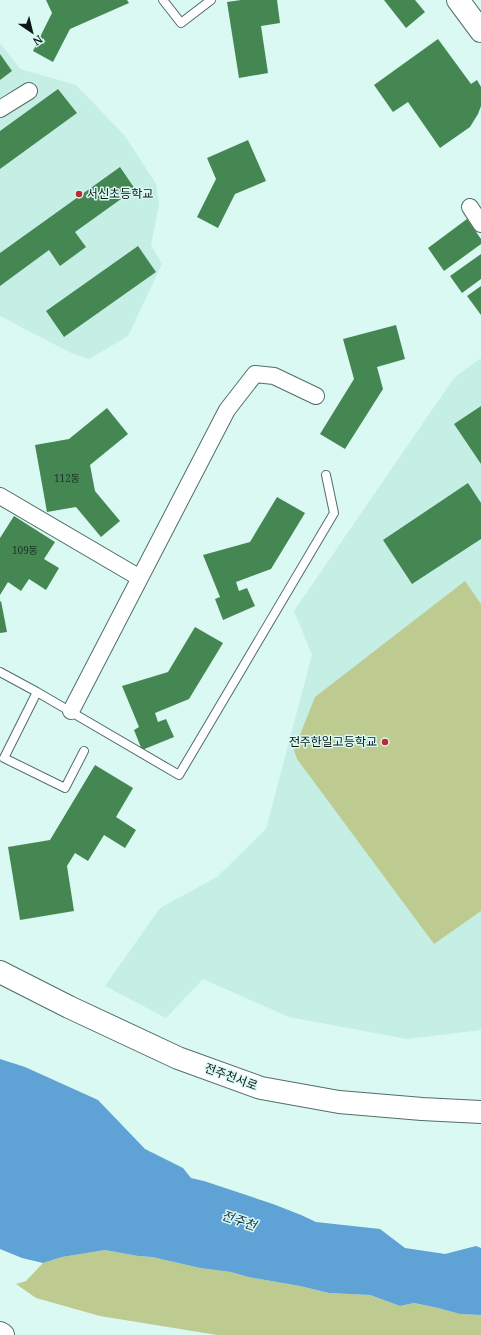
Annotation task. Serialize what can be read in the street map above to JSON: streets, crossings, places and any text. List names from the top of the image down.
{
  "streets": {
    "street": ["전주천서로"]
  },
  "water": ["전주천"],
  "places": ["서신초등학교", "전주한일고등학교"],
  "house_numbers": ["112동", "109동"],
  "north": "bottom right"
}
